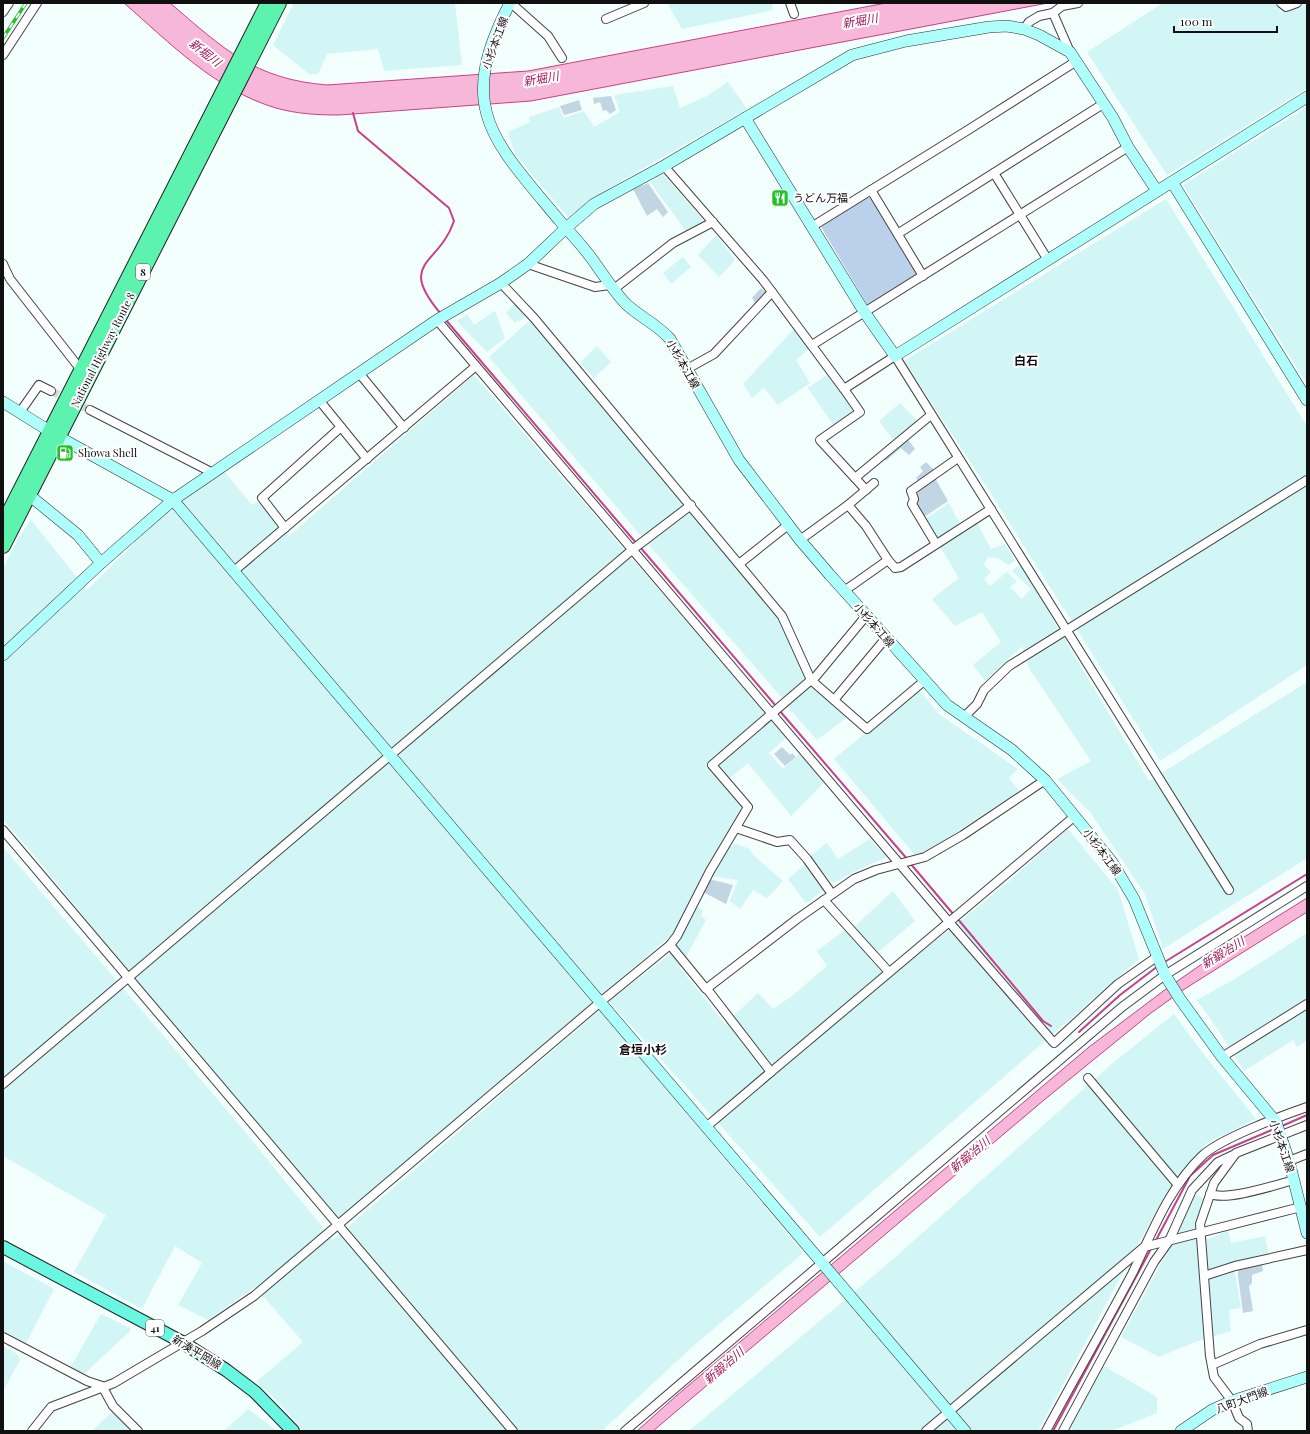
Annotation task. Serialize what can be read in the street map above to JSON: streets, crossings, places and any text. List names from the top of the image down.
{
  "streets": {
    "highway": ["8", "National Highway Route 8"],
    "main road": ["41", "新湊平岡線"],
    "street": ["小杉本江線", "八町大門線"]
  },
  "districts": ["白石", "倉垣小杉"],
  "water": ["新堀川", "新鍛冶川"],
  "places": {
    "restaurant": ["うどん万福"],
    "fuel station": ["Showa Shell"]
  },
  "scale_bar": "100 m"
}
